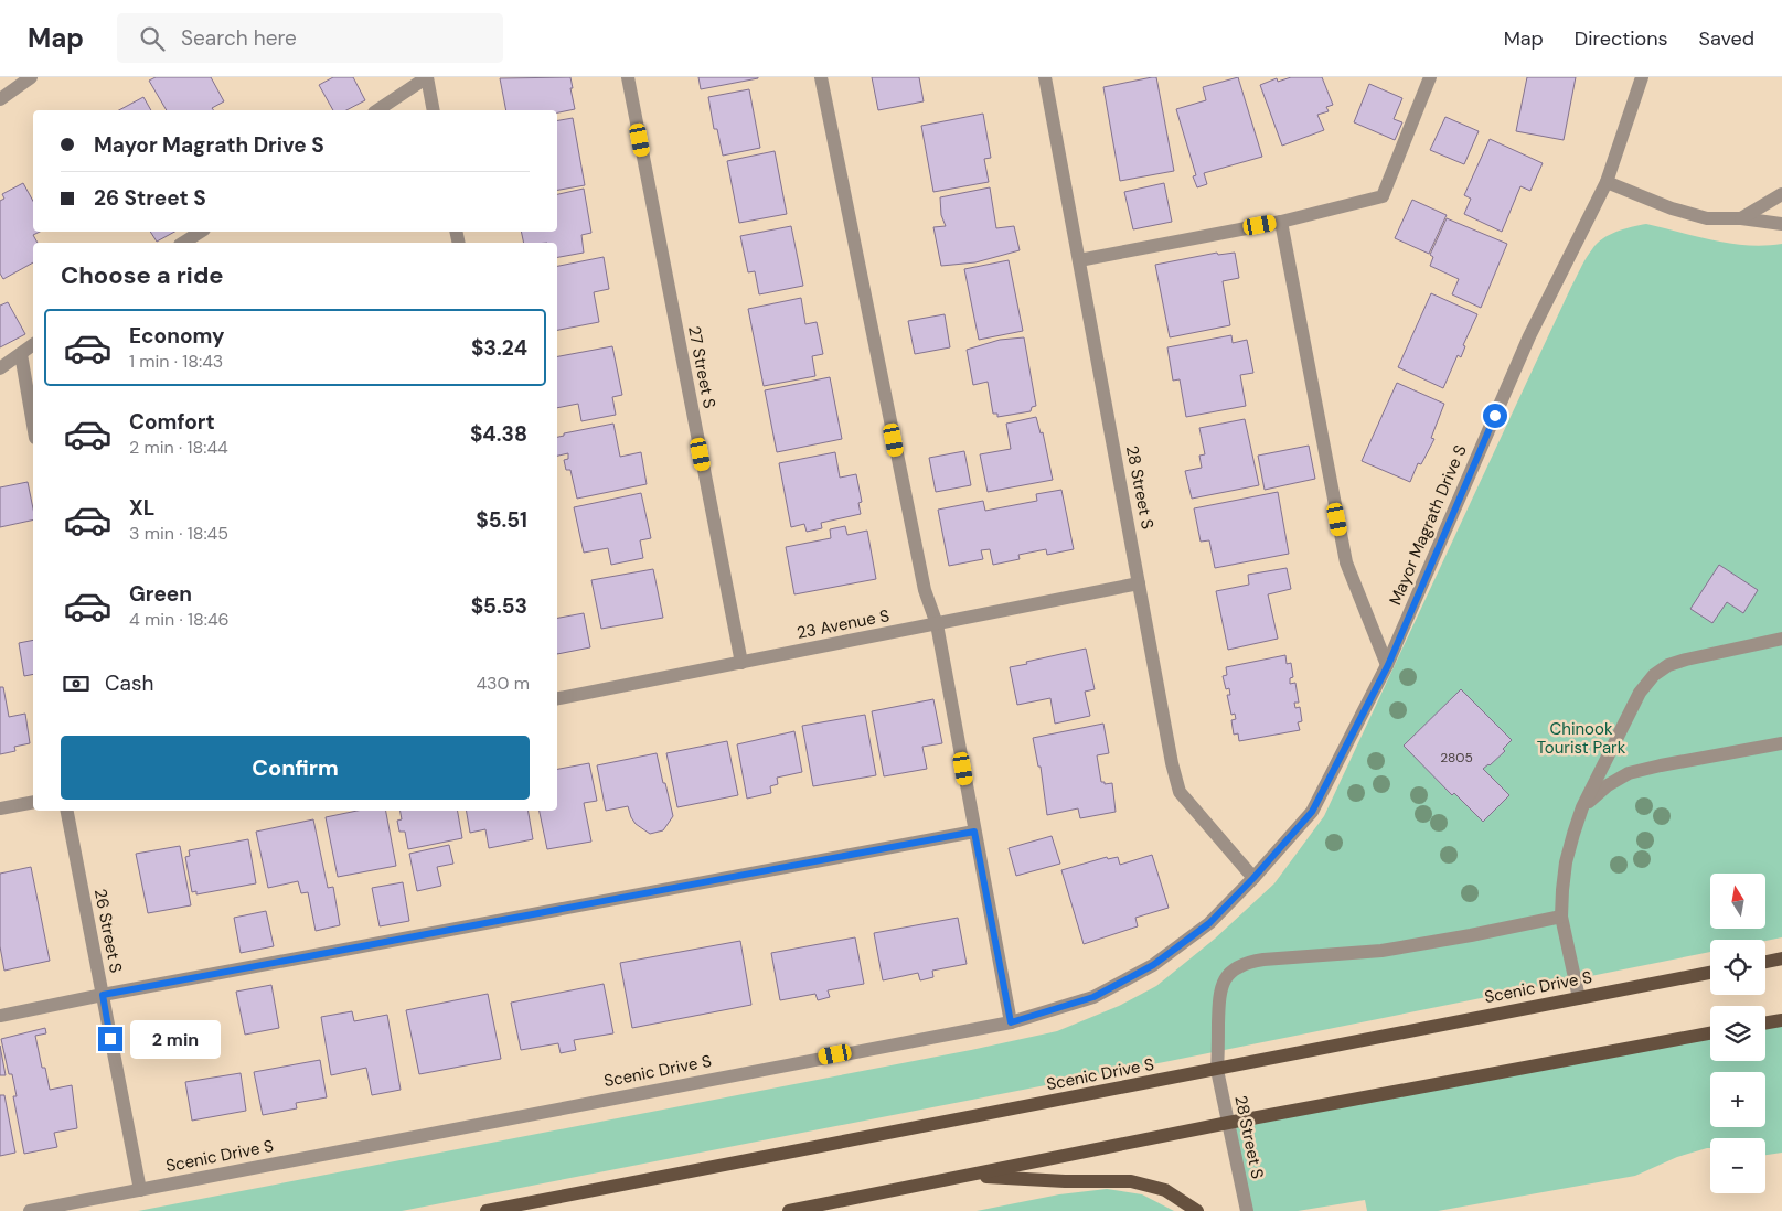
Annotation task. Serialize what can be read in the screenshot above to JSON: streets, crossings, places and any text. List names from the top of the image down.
{
  "streets": {
    "main road": ["Scenic Drive S"],
    "street": [
      "27 Street S",
      "28 Street S",
      "Mayor Magrath Drive S",
      "23 Avenue S",
      "26 Street S"
    ]
  },
  "crossings": [
    ["27 Street S", "23 Avenue S"],
    ["28 Street S", "Mayor Magrath Drive S"],
    ["28 Street S", "23 Avenue S"],
    ["28 Street S", "Scenic Drive S"],
    ["Mayor Magrath Drive S", "Scenic Drive S"],
    ["26 Street S", "Scenic Drive S"]
  ],
  "parks": ["Chinook Tourist Park"],
  "house_numbers": ["2805"],
  "north": "top",
  "page": {
    "header": "Map",
    "search": "Search here",
    "nav": ["Map", "Directions", "Saved"],
    "banner": ["Mayor Magrath Drive S", "26 Street S"],
    "heading": "Choose a ride",
    "list": [
      {
        "name": "Economy",
        "note": "1 min · 18:43",
        "value": "$3.24"
      },
      {
        "name": "Comfort",
        "note": "2 min · 18:44",
        "value": "$4.38"
      },
      {
        "name": "XL",
        "note": "3 min · 18:45",
        "value": "$5.51"
      },
      {
        "name": "Green",
        "note": "4 min · 18:46",
        "value": "$5.53"
      }
    ],
    "pay": ["Cash", "430 m"],
    "buttons": "Confirm",
    "map_buttons": ["+", "−"],
    "bubble": "2 min"
  }
}
